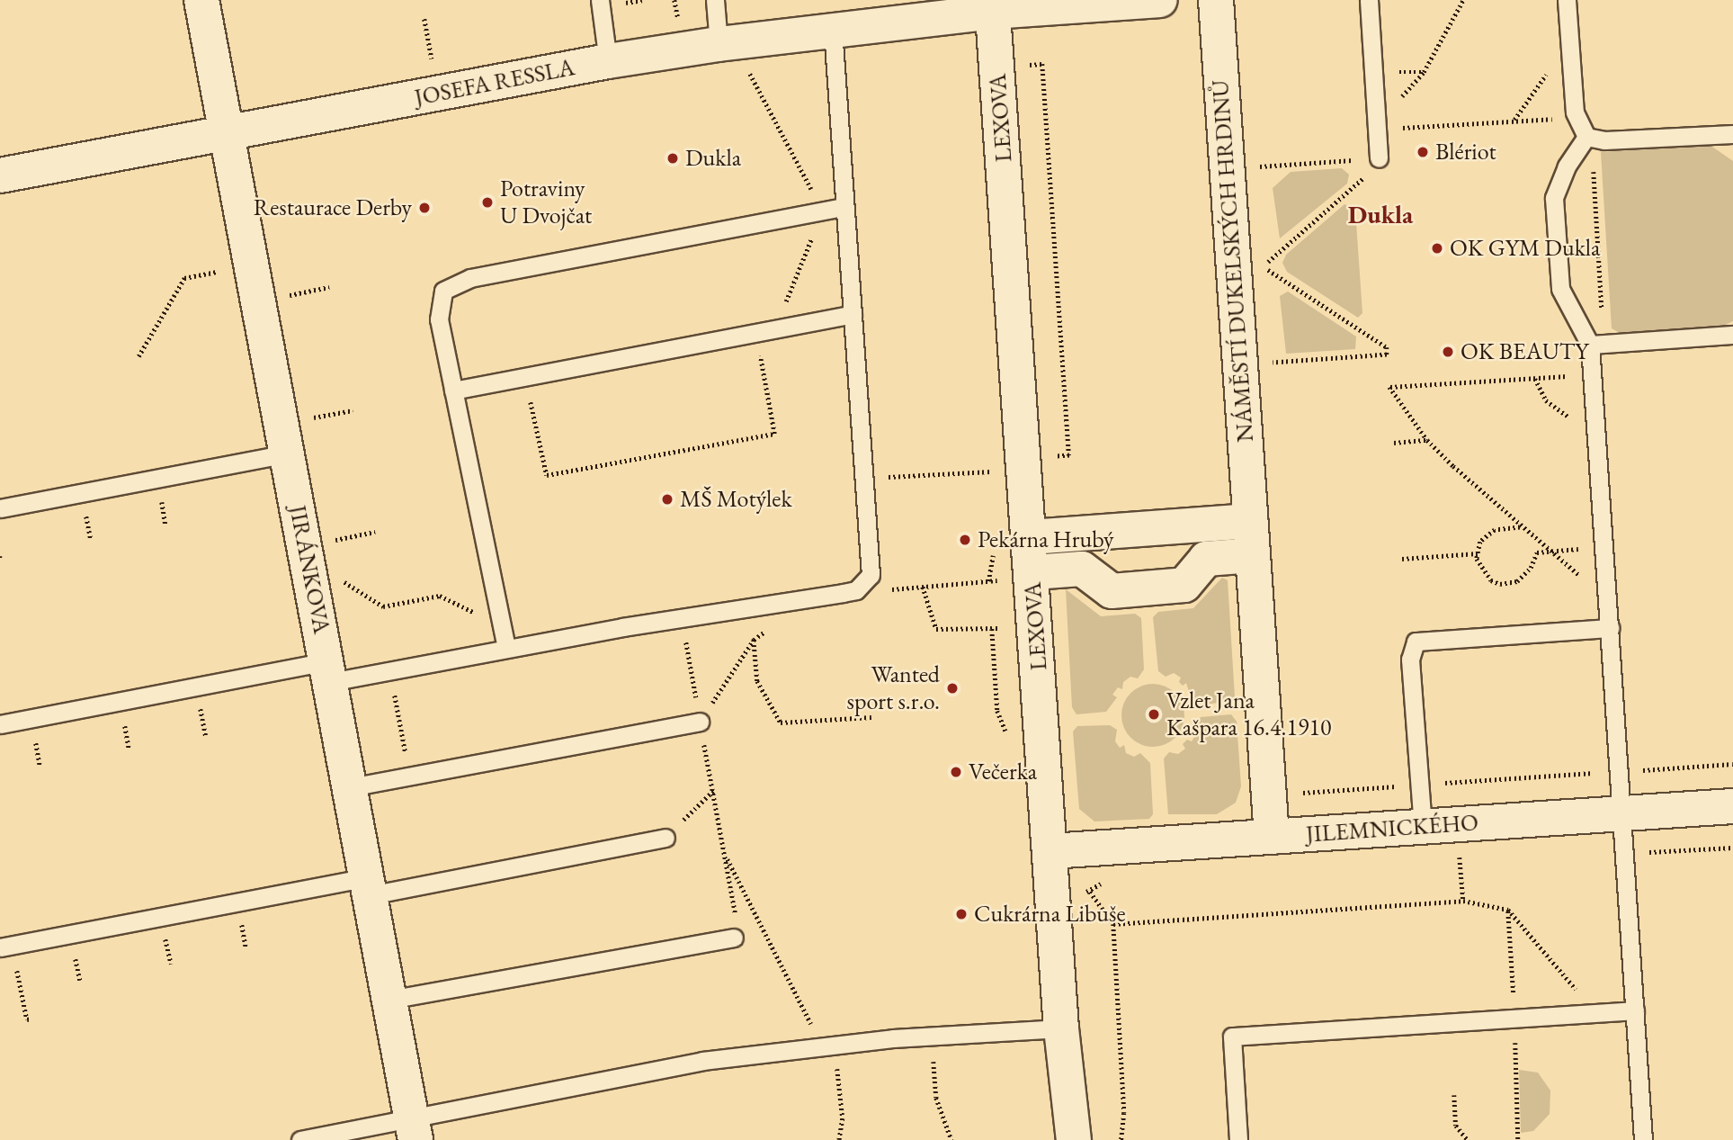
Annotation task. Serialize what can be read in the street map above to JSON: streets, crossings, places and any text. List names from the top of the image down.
{
  "streets": {
    "street": [
      "JOSEFA RESSLA",
      "LEXOVA",
      "NÁMĚSTÍ DUKELSKÝCH HRDINŮ",
      "JIRÁNKOVA",
      "JILEMNICKÉHO"
    ]
  },
  "crossings": [
    ["JOSEFA RESSLA", "LEXOVA"],
    ["JOSEFA RESSLA", "JIRÁNKOVA"],
    ["LEXOVA", "JILEMNICKÉHO"],
    ["NÁMĚSTÍ DUKELSKÝCH HRDINŮ", "JILEMNICKÉHO"]
  ],
  "districts": ["Dukla"],
  "places": [
    "Blériot",
    "Dukla",
    "Potraviny U Dvojčat",
    "Restaurace Derby",
    "OK GYM Dukla",
    "OK BEAUTY",
    "MŠ Motýlek",
    "Pekárna Hrubý",
    "Wanted sport s.r.o.",
    "Vzlet Jana Kašpara 16.4.1910",
    "Večerka",
    "Cukrárna Libuše"
  ]
}
